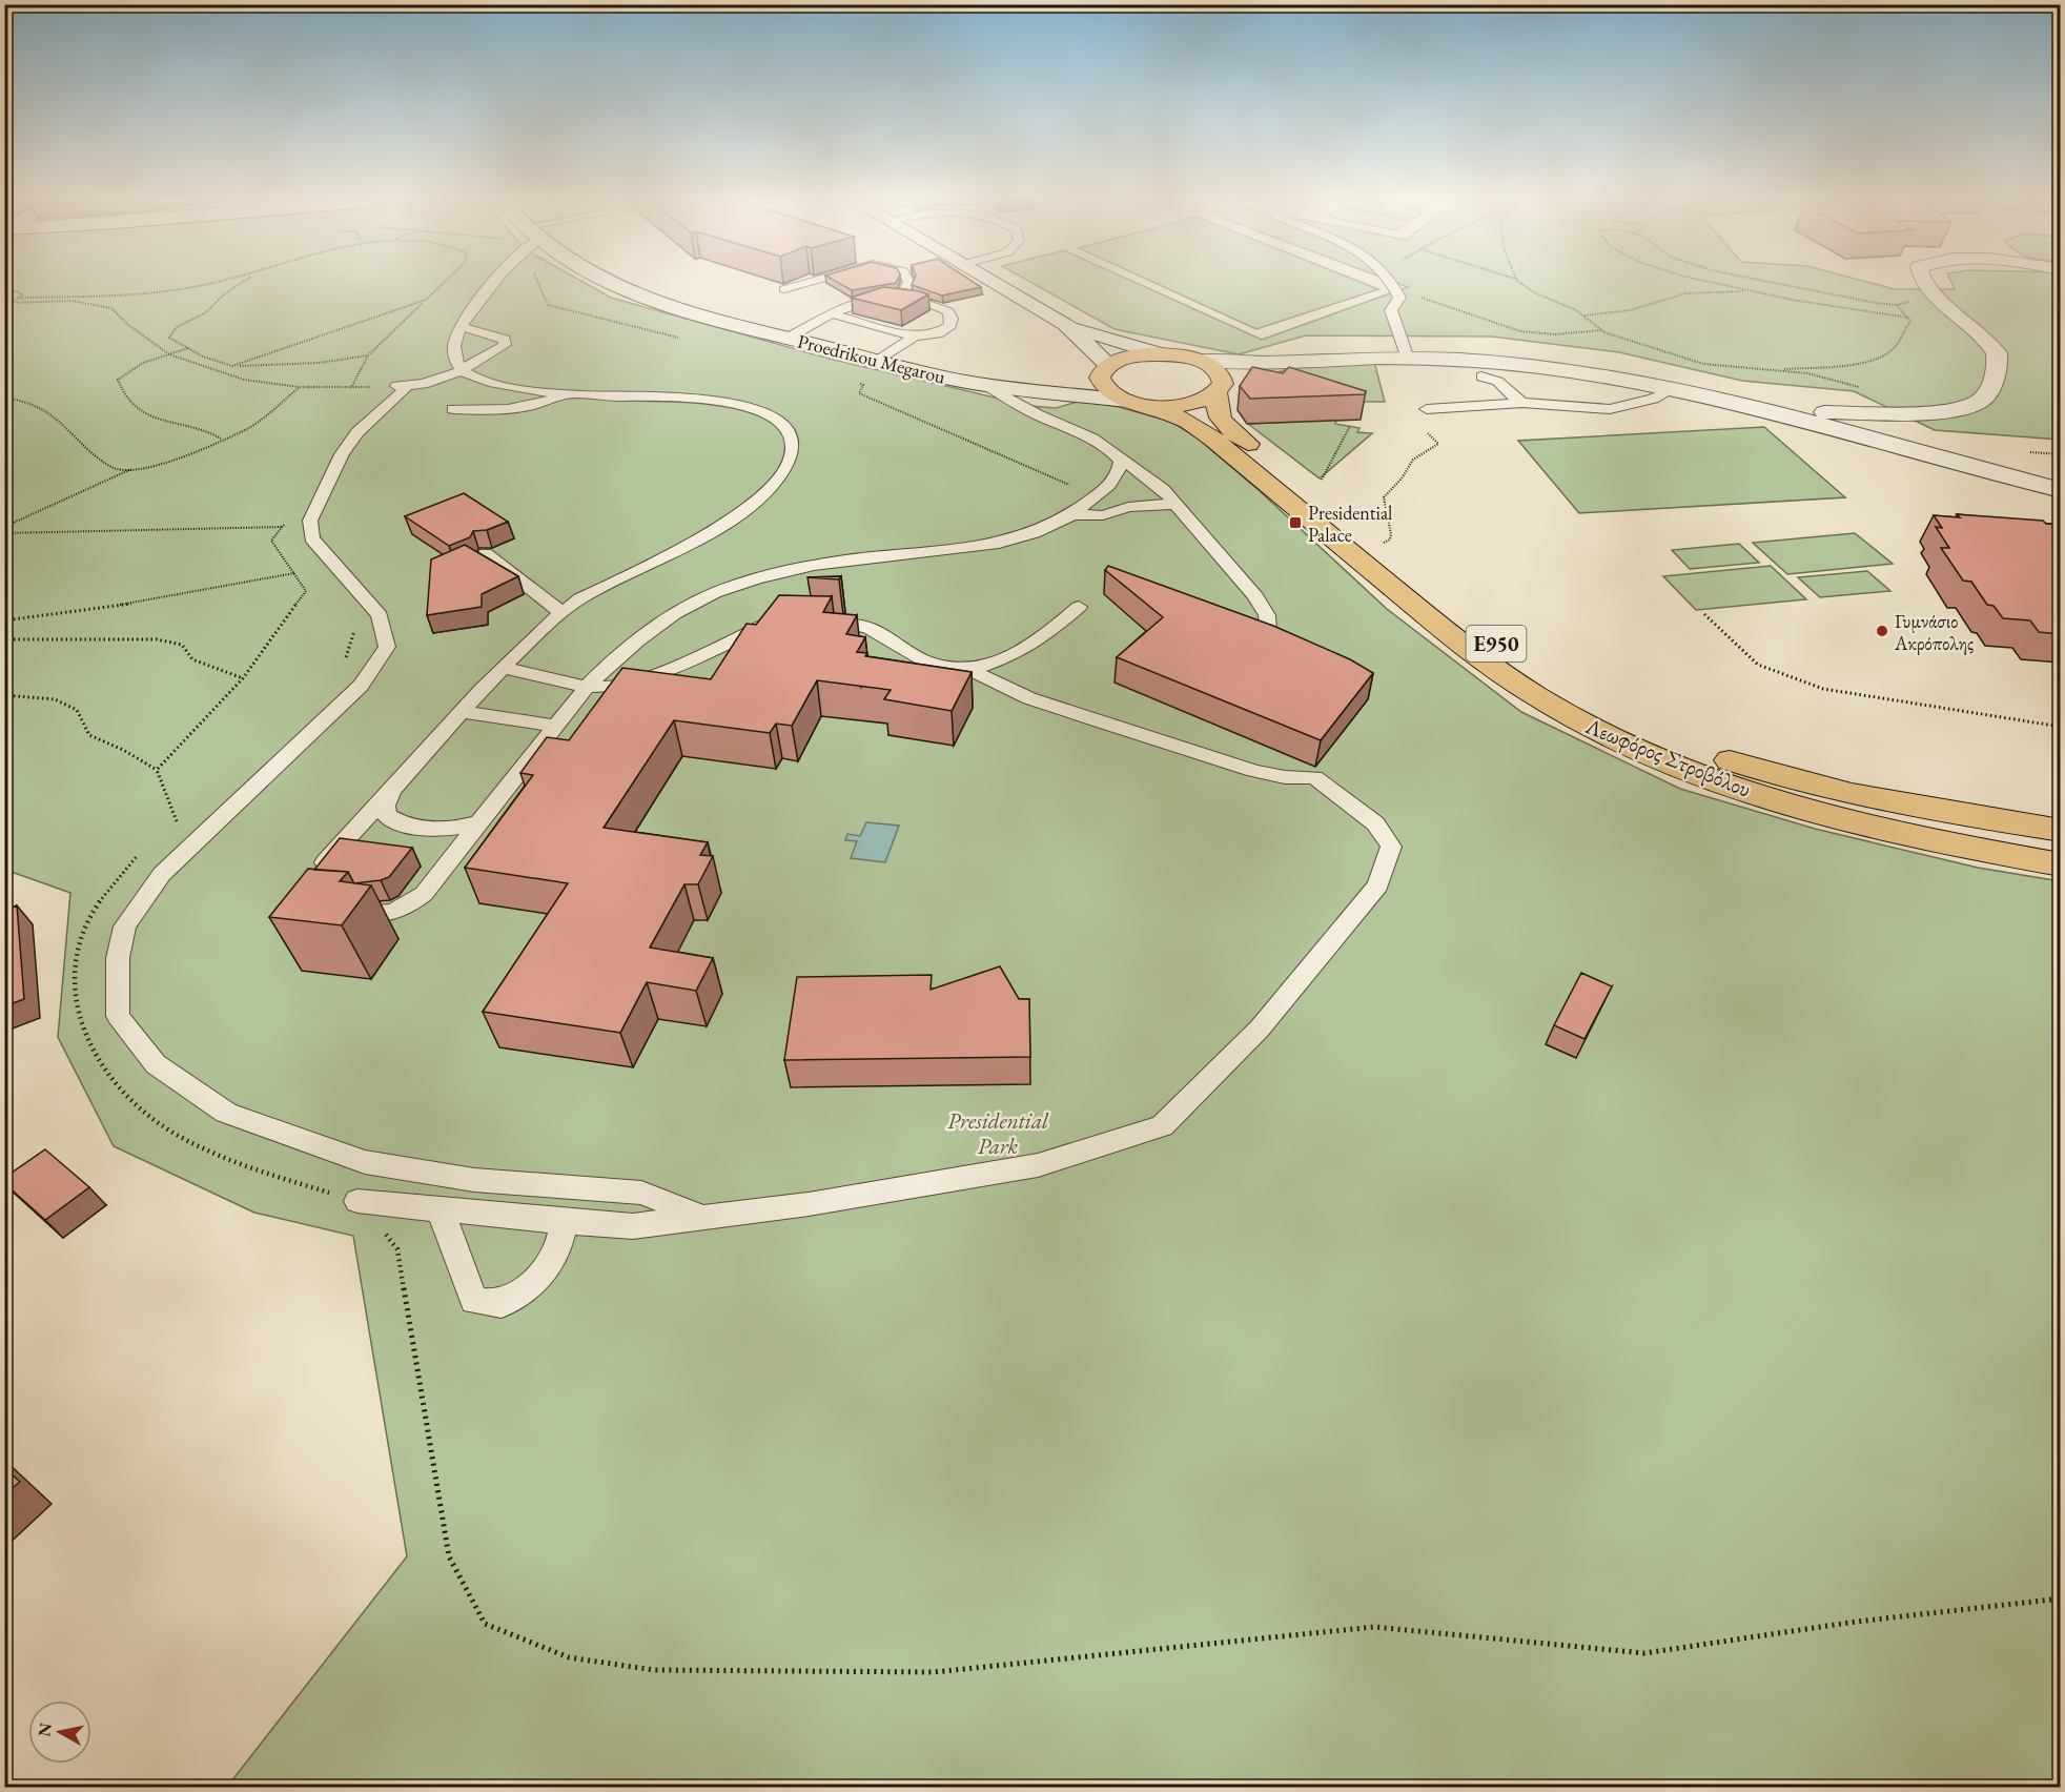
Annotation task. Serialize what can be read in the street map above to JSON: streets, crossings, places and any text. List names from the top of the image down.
{
  "streets": {
    "main road": ["E950", "Λεωφόρος Στροβόλου"],
    "street": ["Proedrikou Megarou"]
  },
  "crossings": [
    ["Proedrikou Megarou", "Λεωφόρος Στροβόλου"]
  ],
  "parks": ["Presidential Park"],
  "places": {
    "transit": ["Presidential Palace"],
    "other": ["Γυμνάσιο Ακρόπολης"]
  },
  "north": "left"
}
